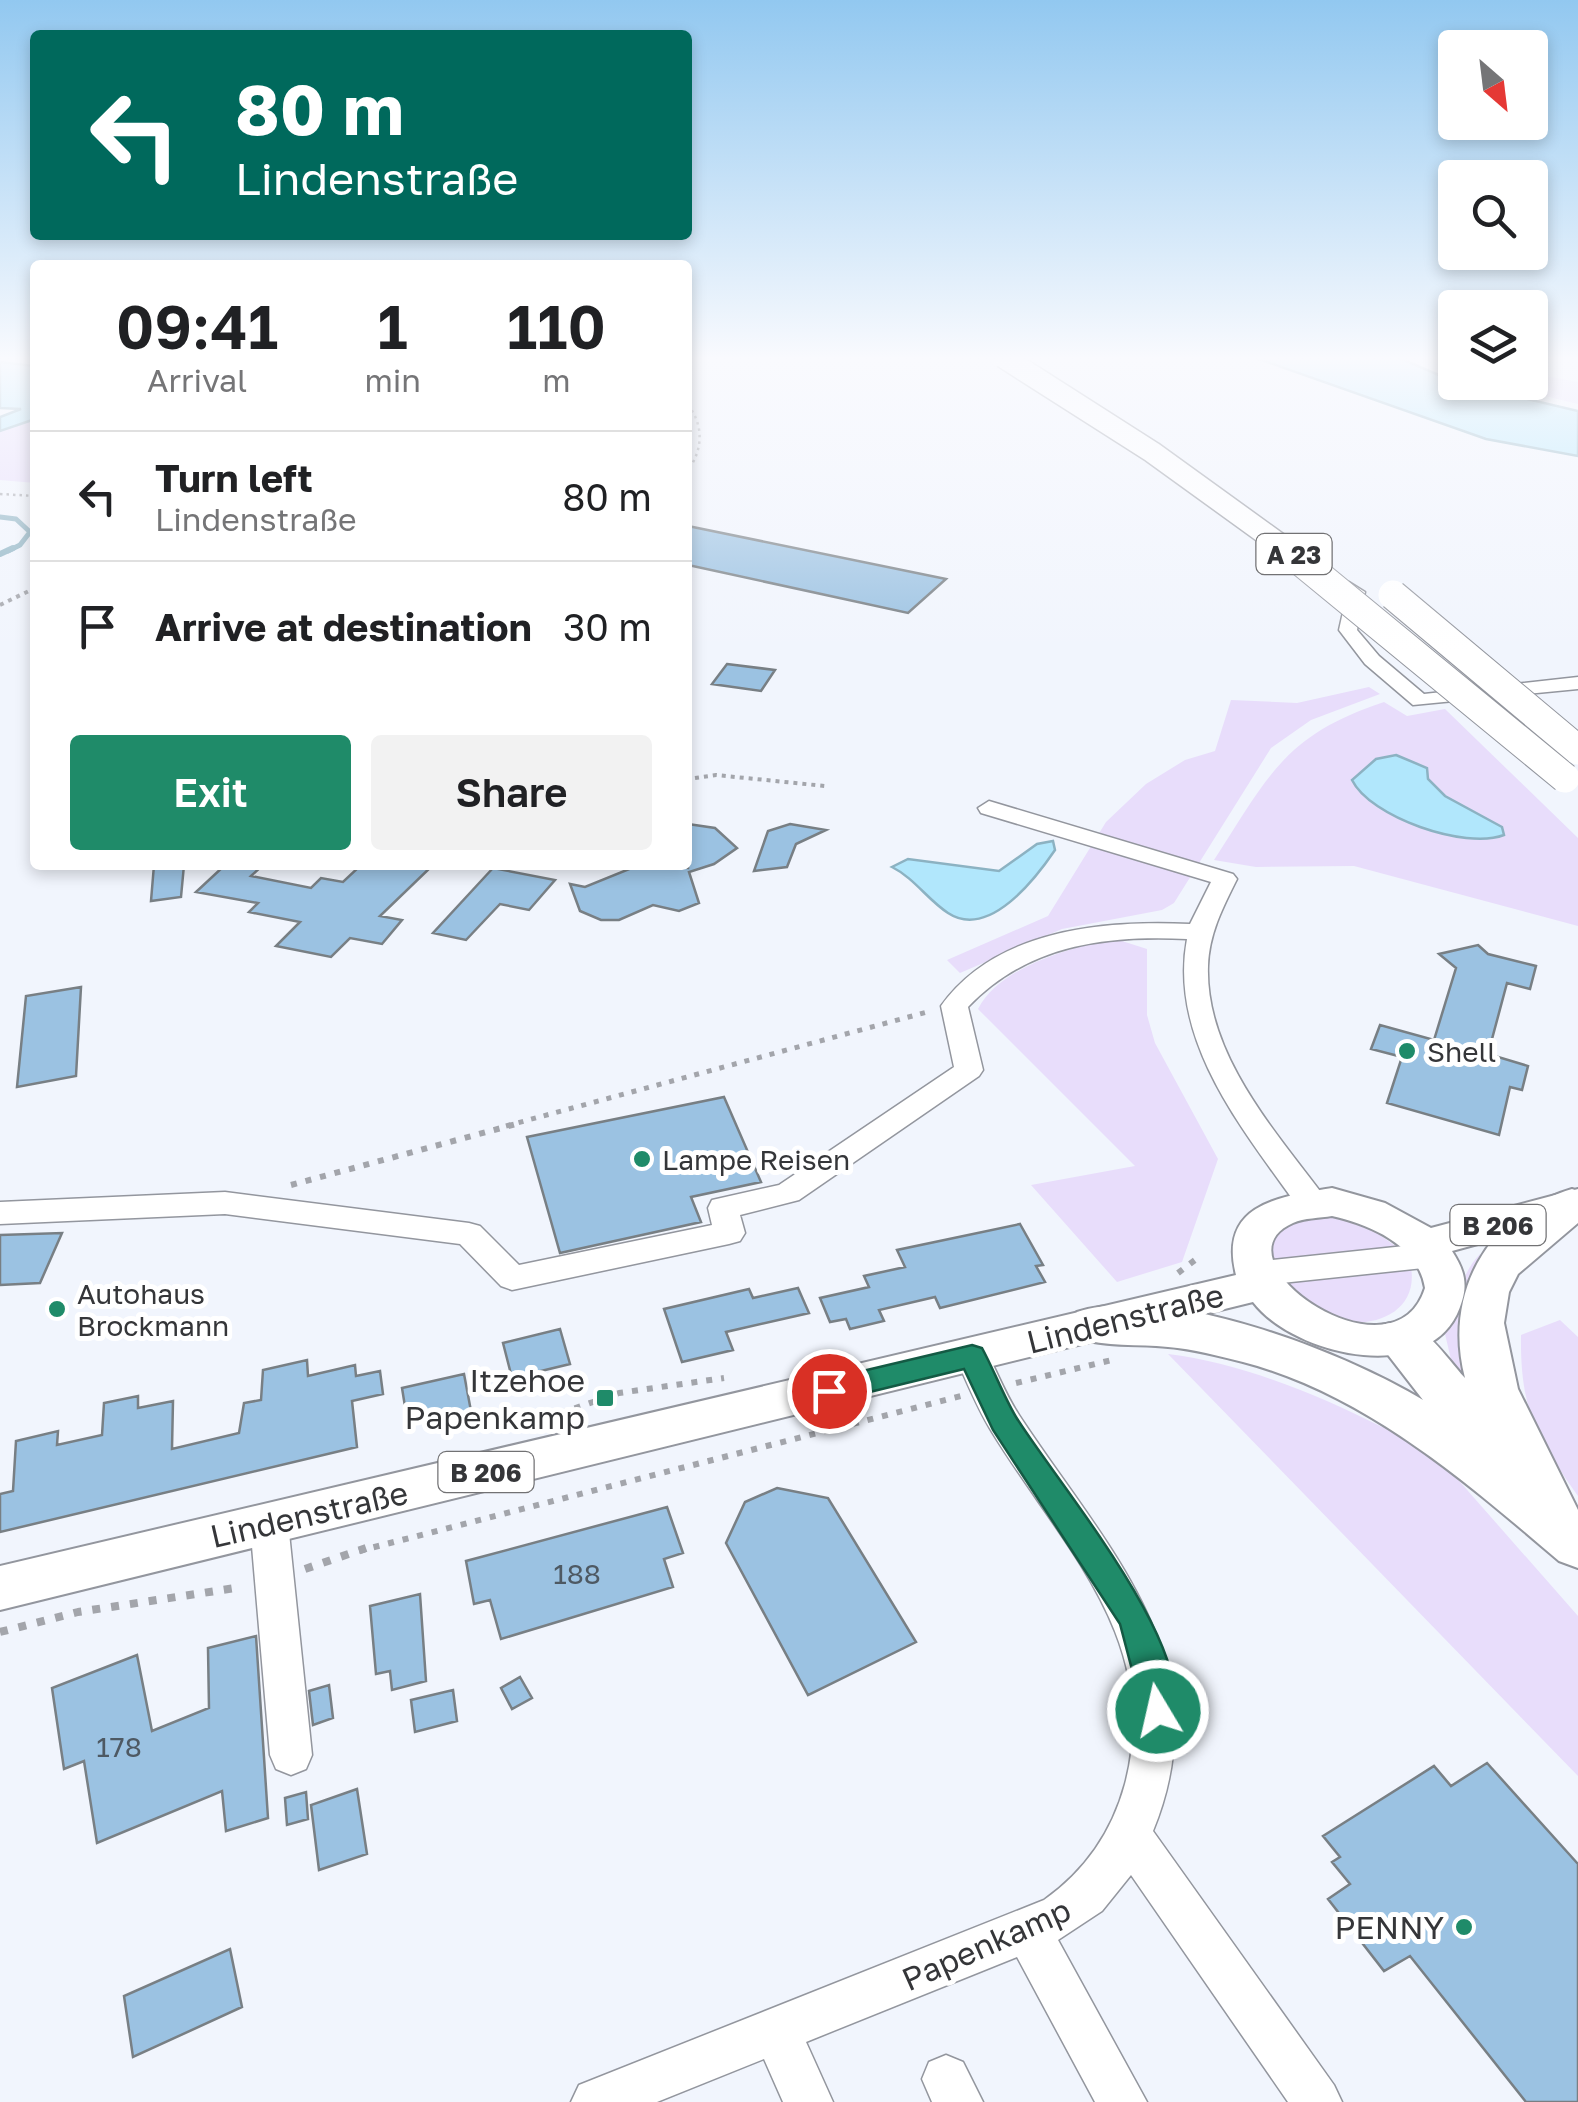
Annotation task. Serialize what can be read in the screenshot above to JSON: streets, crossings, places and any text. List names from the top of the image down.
{
  "streets": {
    "highway": ["A 23"],
    "main road": ["B 206", "Lindenstraße"],
    "street": ["Papenkamp"]
  },
  "crossings": [
    ["Lindenstraße", "Papenkamp"]
  ],
  "places": {
    "other": [
      "Shell",
      "Lampe Reisen",
      "Autohaus Brockmann",
      "PENNY"
    ],
    "transit": ["Itzehoe Papenkamp"]
  },
  "house_numbers": ["188", "178"],
  "north": "bottom right",
  "page": {
    "turn": ["80 m", "Lindenstraße"],
    "eta": [
      "09:41",
      "Arrival",
      "1",
      "min",
      "110",
      "m"
    ],
    "list": [
      {
        "name": "Turn left",
        "note": "Lindenstraße",
        "value": "80 m"
      },
      {
        "name": "Arrive at destination",
        "value": "30 m"
      }
    ],
    "buttons": ["Exit", "Share"]
  }
}
